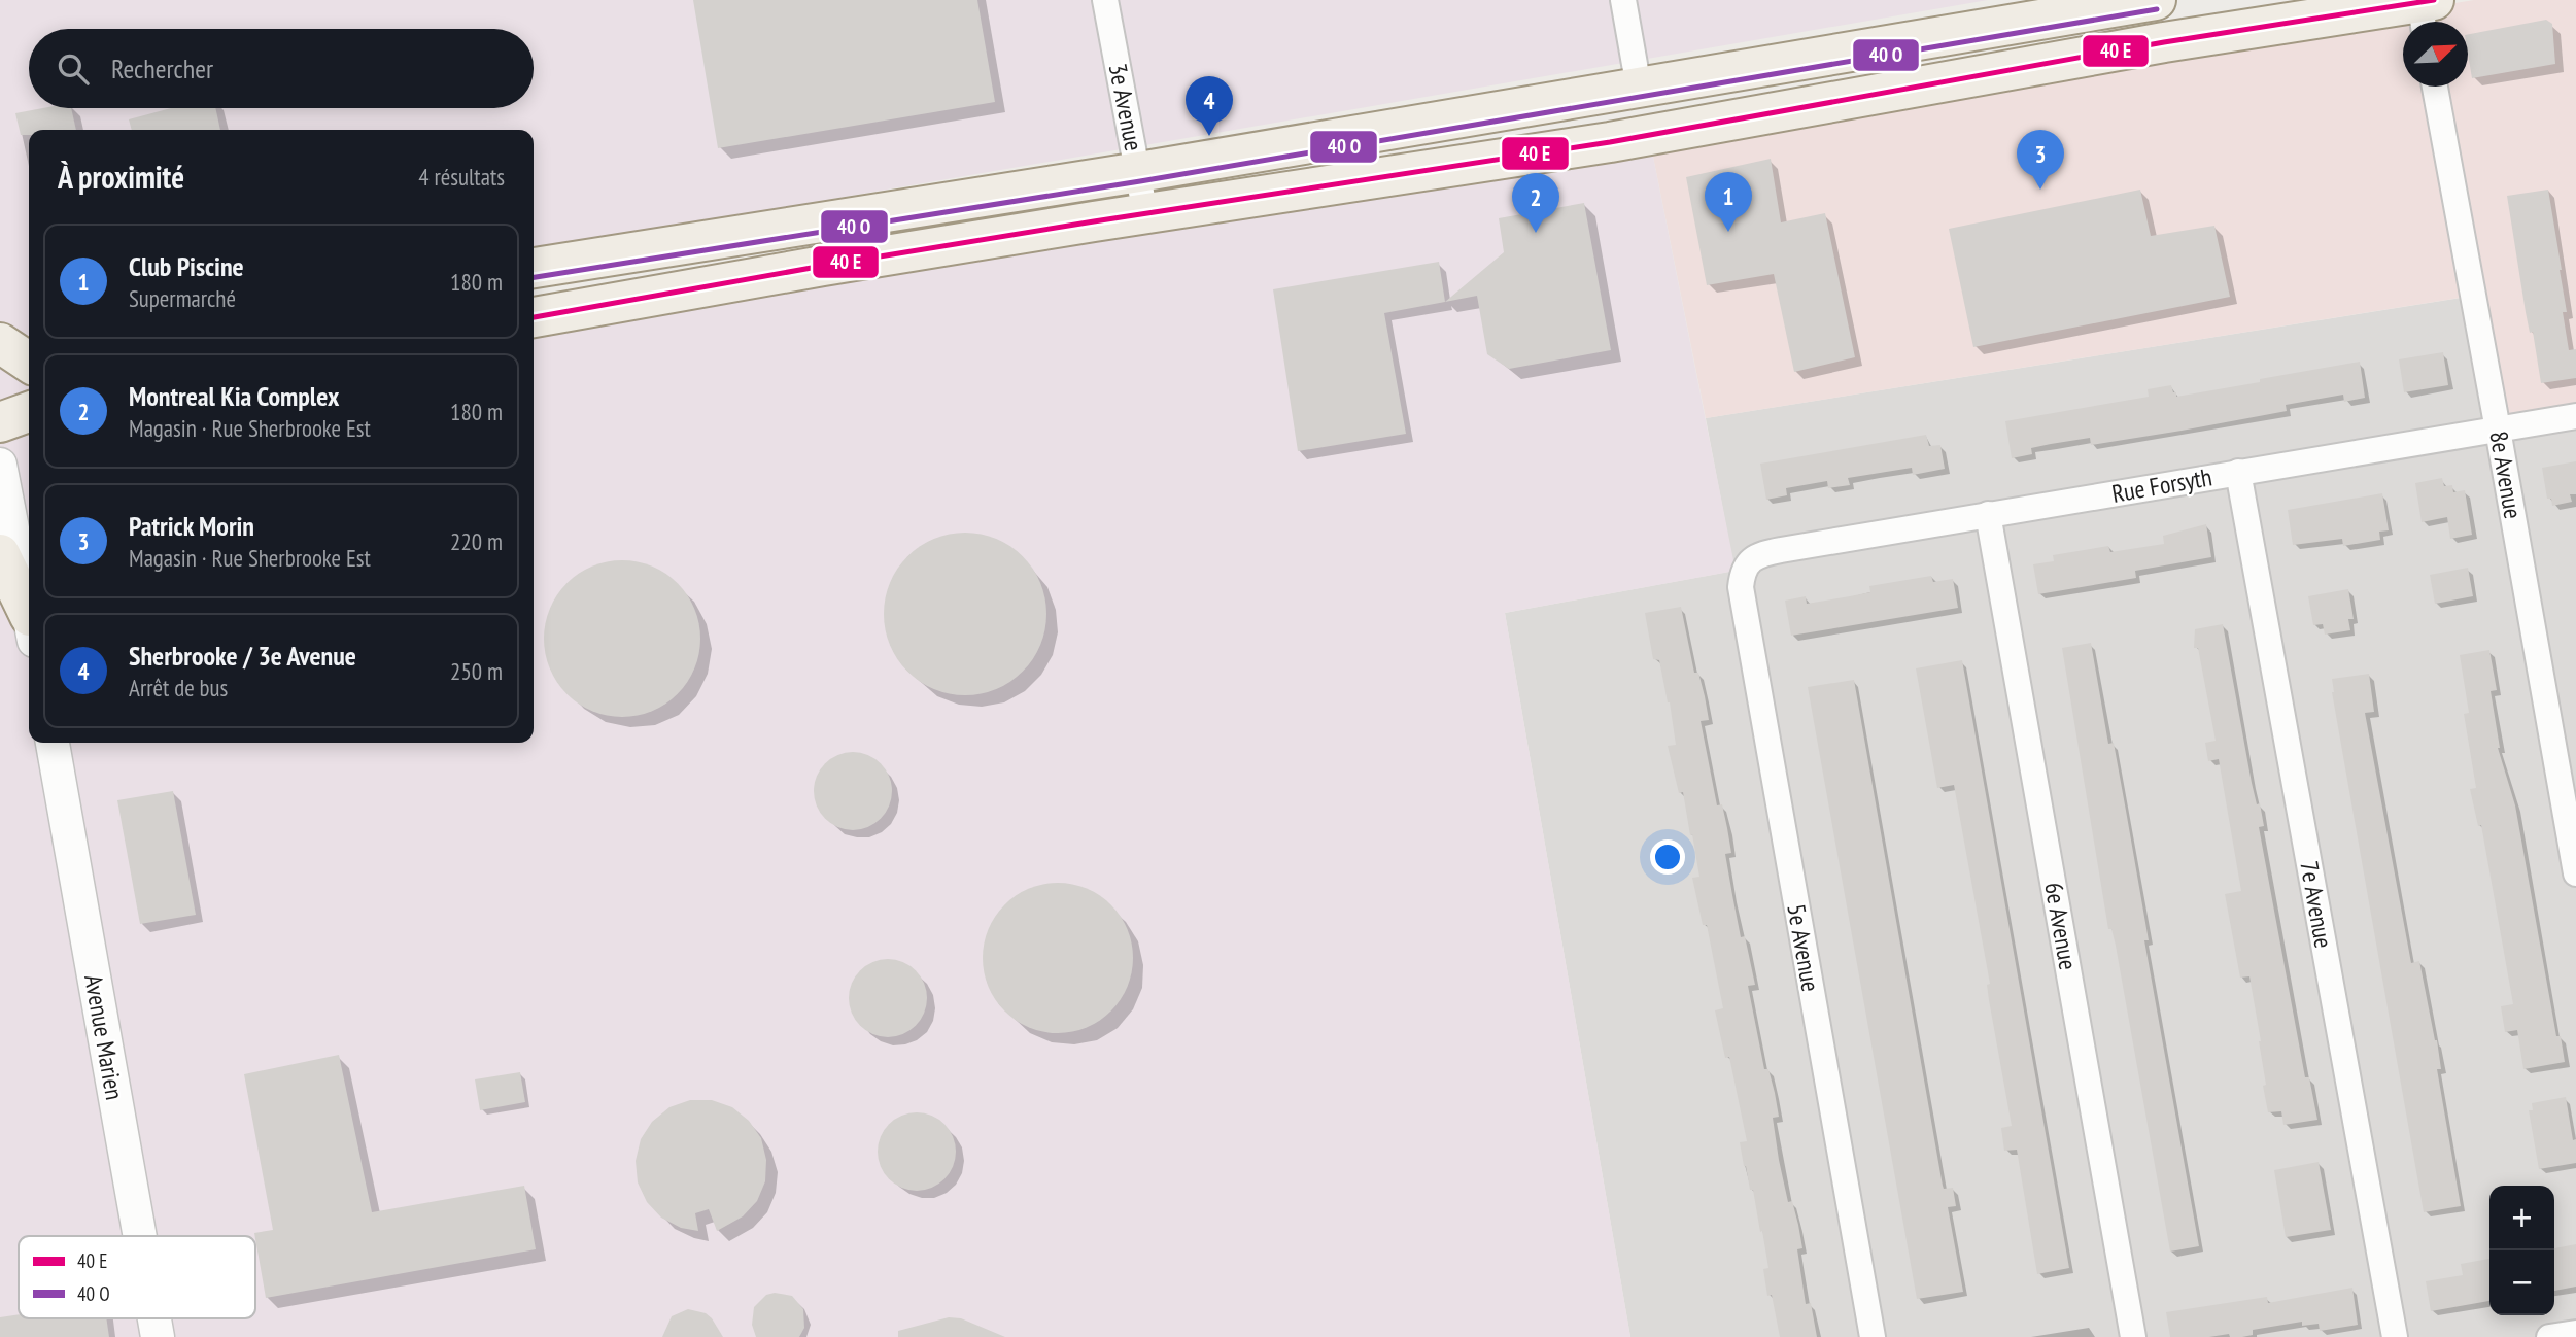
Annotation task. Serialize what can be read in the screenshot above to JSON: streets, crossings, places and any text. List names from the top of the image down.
{
  "streets": {
    "street": [
      "3e Avenue",
      "8e Avenue",
      "Rue Forsyth",
      "7e Avenue",
      "6e Avenue",
      "5e Avenue",
      "Avenue Marien"
    ]
  },
  "crossings": [
    ["8e Avenue", "Rue Forsyth"],
    ["Rue Forsyth", "7e Avenue"],
    ["Rue Forsyth", "6e Avenue"],
    ["Rue Forsyth", "5e Avenue"]
  ],
  "legend": ["40 E", "40 O"],
  "north": "top right",
  "page": {
    "search": "Rechercher",
    "pins": [
      "4",
      "3",
      "1",
      "2"
    ],
    "heading": ["À proximité", "4 résultats"],
    "list": [
      {
        "mark": "1",
        "name": "Club Piscine",
        "note": "Supermarché",
        "value": "180 m"
      },
      {
        "mark": "2",
        "name": "Montreal Kia Complex",
        "note": "Magasin · Rue Sherbrooke Est",
        "value": "180 m"
      },
      {
        "mark": "3",
        "name": "Patrick Morin",
        "note": "Magasin · Rue Sherbrooke Est",
        "value": "220 m"
      },
      {
        "mark": "4",
        "name": "Sherbrooke / 3e Avenue",
        "note": "Arrêt de bus",
        "value": "250 m"
      }
    ],
    "map_buttons": ["+", "−"]
  }
}
